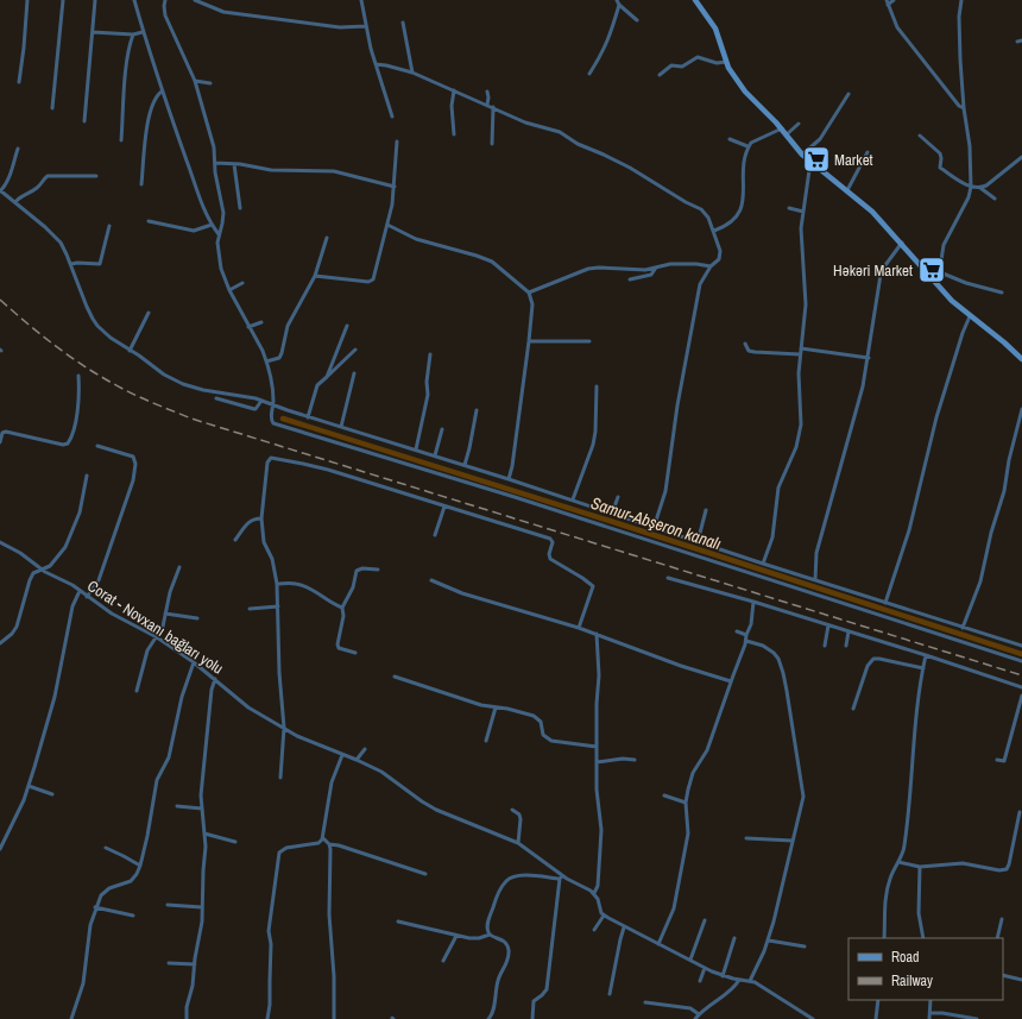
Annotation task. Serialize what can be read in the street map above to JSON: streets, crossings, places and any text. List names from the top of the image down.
{
  "streets": {
    "street": ["Corat - Novxanı bağları yolu"]
  },
  "water": ["Samur-Abşeron kanalı"],
  "places": {
    "supermarket": ["Market", "Həkəri Market"]
  },
  "legend": ["Road", "Railway"]
}
